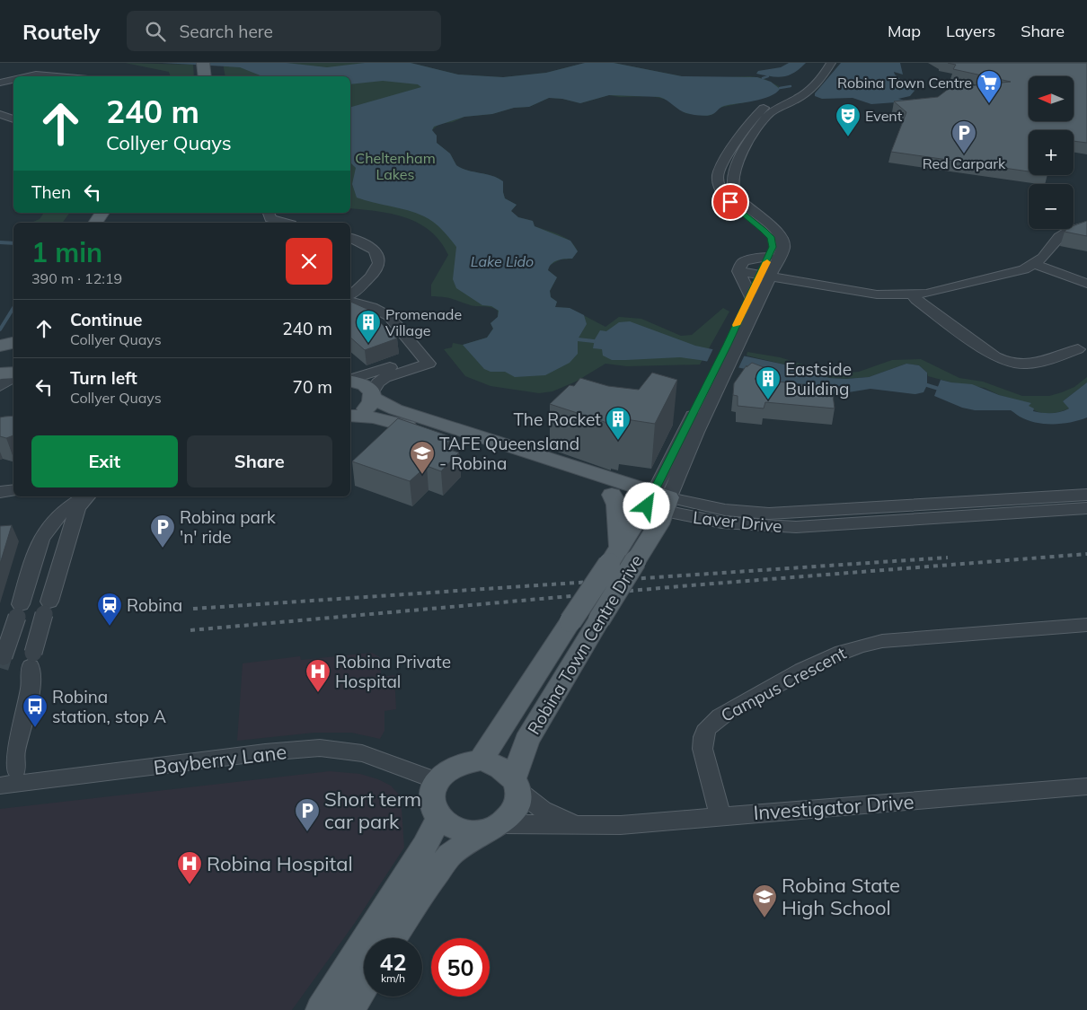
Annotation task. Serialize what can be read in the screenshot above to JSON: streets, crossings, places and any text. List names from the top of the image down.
{
  "streets": {
    "main road": ["Laver Drive", "Robina Town Centre Drive"],
    "street": ["Campus Crescent", "Bayberry Lane", "Investigator Drive"]
  },
  "crossings": [
    ["Laver Drive", "Robina Town Centre Drive"],
    ["Robina Town Centre Drive", "Bayberry Lane"],
    ["Robina Town Centre Drive", "Investigator Drive"],
    ["Campus Crescent", "Investigator Drive"],
    ["Bayberry Lane", "Investigator Drive"]
  ],
  "water": ["Lake Lido"],
  "parks": ["Cheltenham Lakes"],
  "places": {
    "supermarket": ["Robina Town Centre"],
    "theatre": ["Event"],
    "parking": ["Red Carpark", "Robina park 'n' ride", "Short term car park"],
    "building": ["Promenade Village", "Eastside Building", "The Rocket"],
    "school or university": ["TAFE Queensland - Robina", "Robina State High School"],
    "station": ["Robina"],
    "hospital": ["Robina Private Hospital", "Robina Hospital"],
    "bus stop": ["Robina station, stop A"]
  },
  "north": "left",
  "page": {
    "header": "Routely",
    "search": "Search here",
    "nav": ["Map", "Layers", "Share"],
    "map_buttons": ["+", "−"],
    "turn": ["240 m", "Collyer Quays"],
    "then": "Then",
    "heading": ["1 min", "390 m · 12:19"],
    "list": [
      {
        "name": "Continue",
        "note": "Collyer Quays",
        "value": "240 m"
      },
      {
        "name": "Turn left",
        "note": "Collyer Quays",
        "value": "70 m"
      }
    ],
    "buttons": ["Exit", "Share"],
    "speed": "42 km/h",
    "limit": "50"
  }
}
